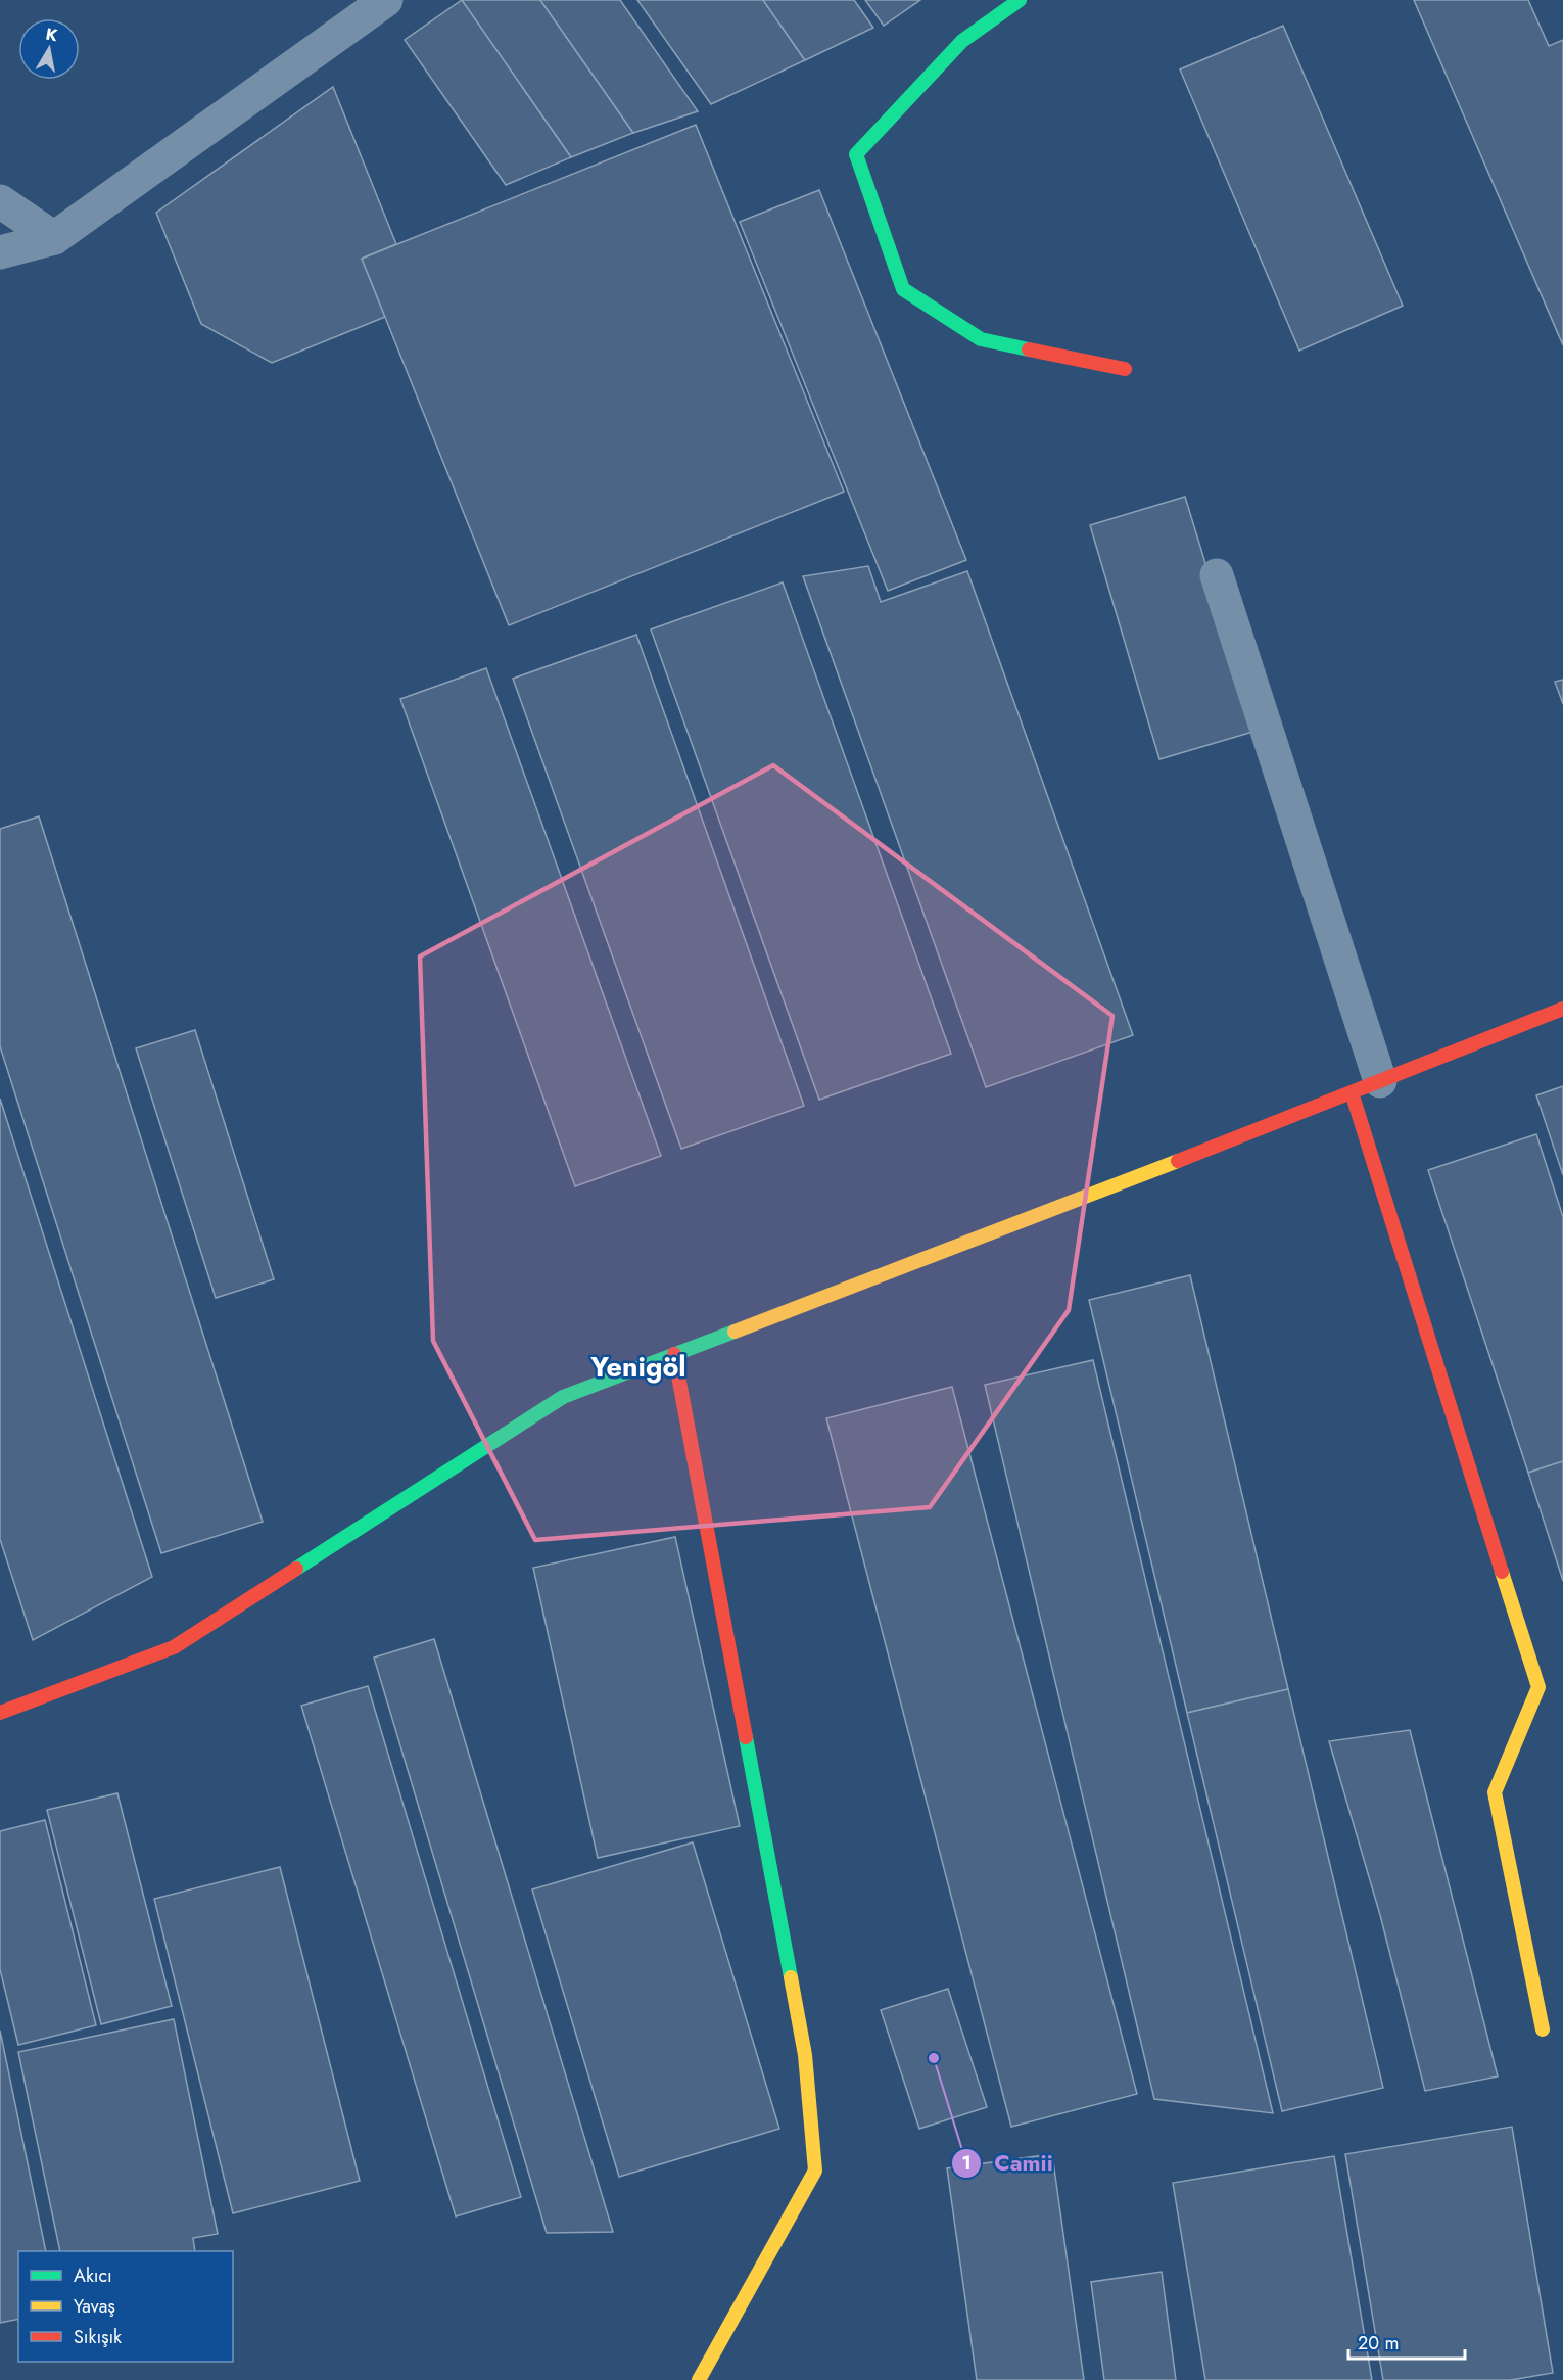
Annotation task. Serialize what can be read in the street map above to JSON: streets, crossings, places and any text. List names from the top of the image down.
{
  "districts": ["Yenigöl"],
  "places": ["Camii"],
  "legend": ["Akıcı", "Yavaş", "Sıkışık"],
  "scale_bar": "20 m",
  "north": "top"
}
